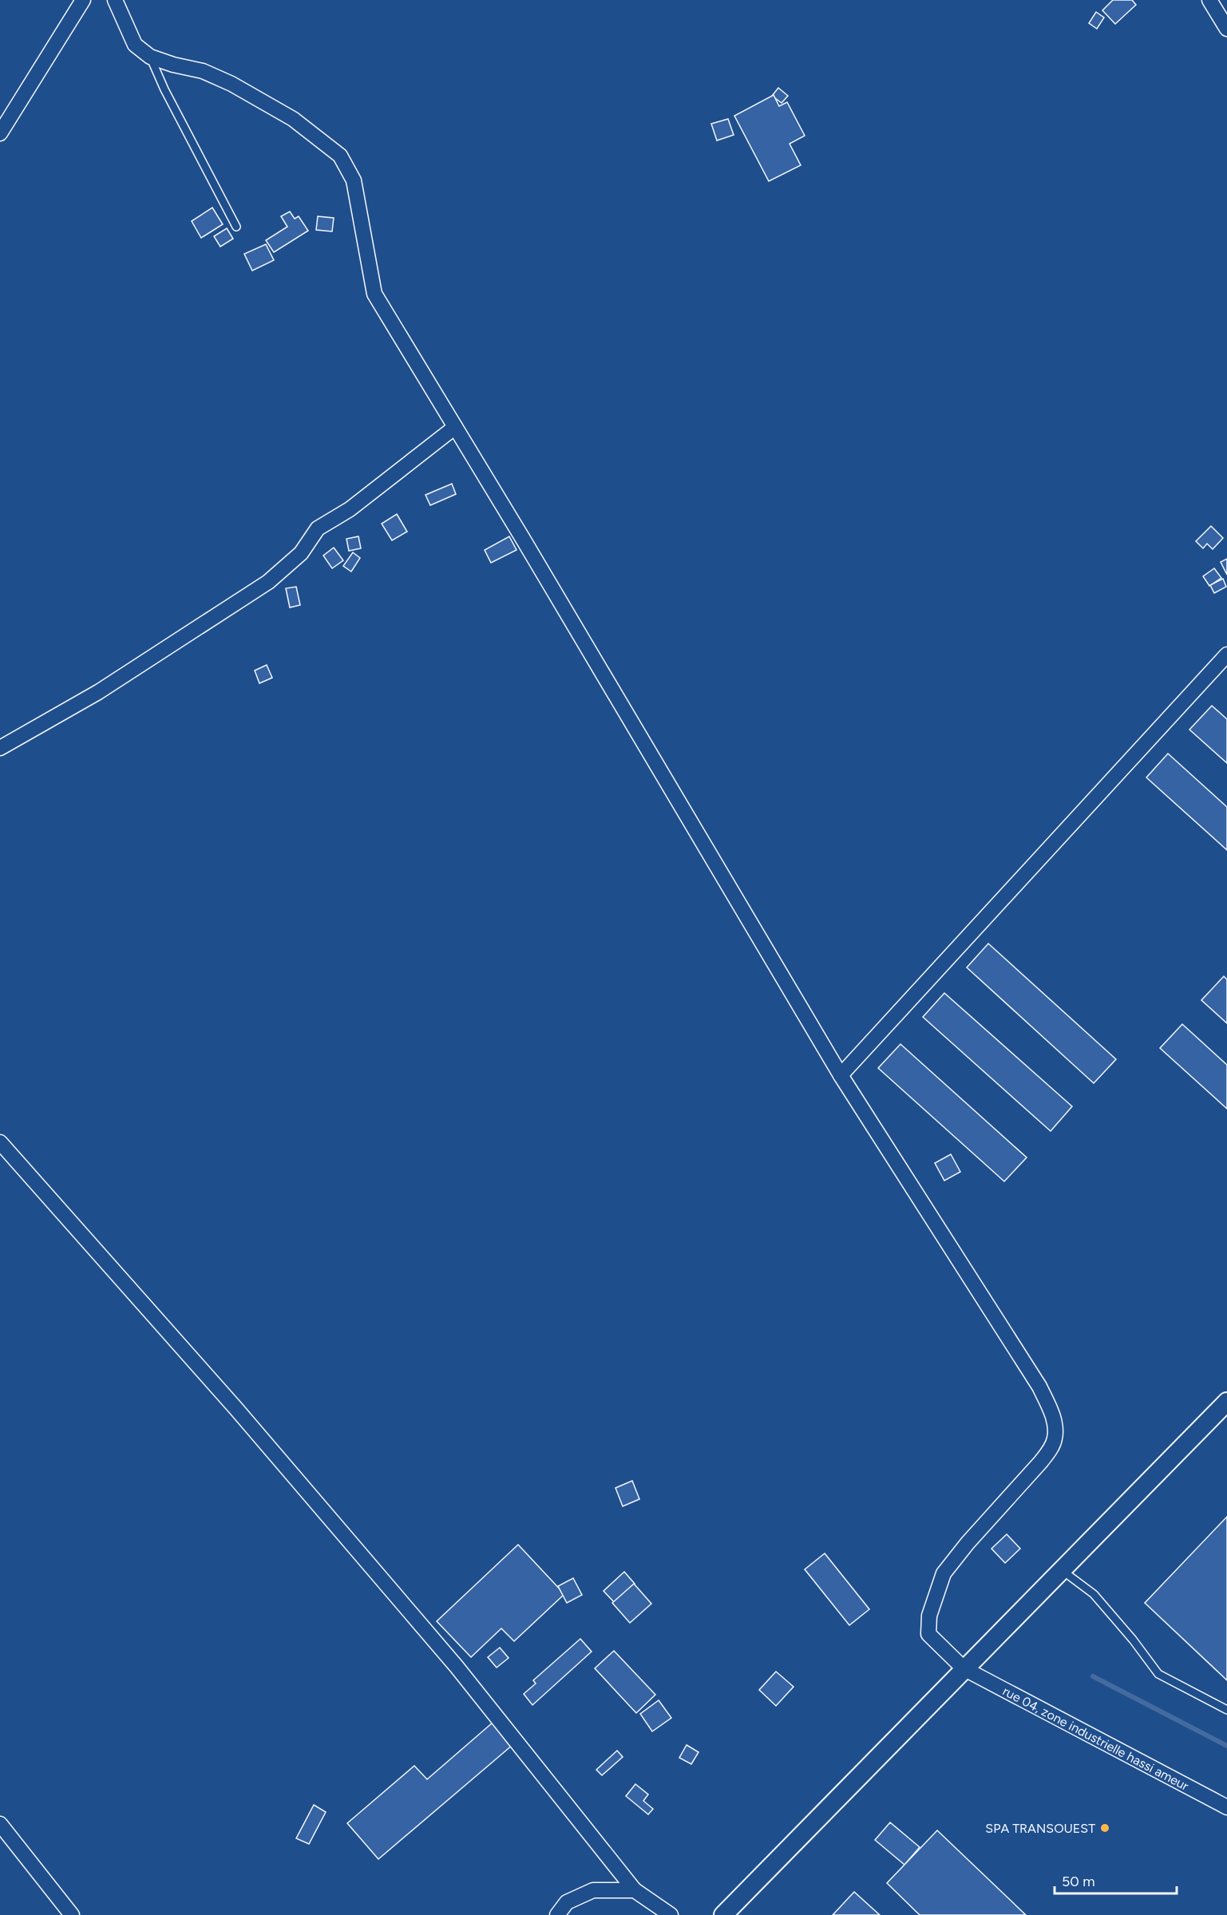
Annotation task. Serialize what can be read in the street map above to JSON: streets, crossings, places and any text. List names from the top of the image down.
{
  "streets": {
    "street": ["rue 04, zone industrielle hassi ameur"]
  },
  "places": ["SPA TRANSOUEST"],
  "scale_bar": "50 m"
}
